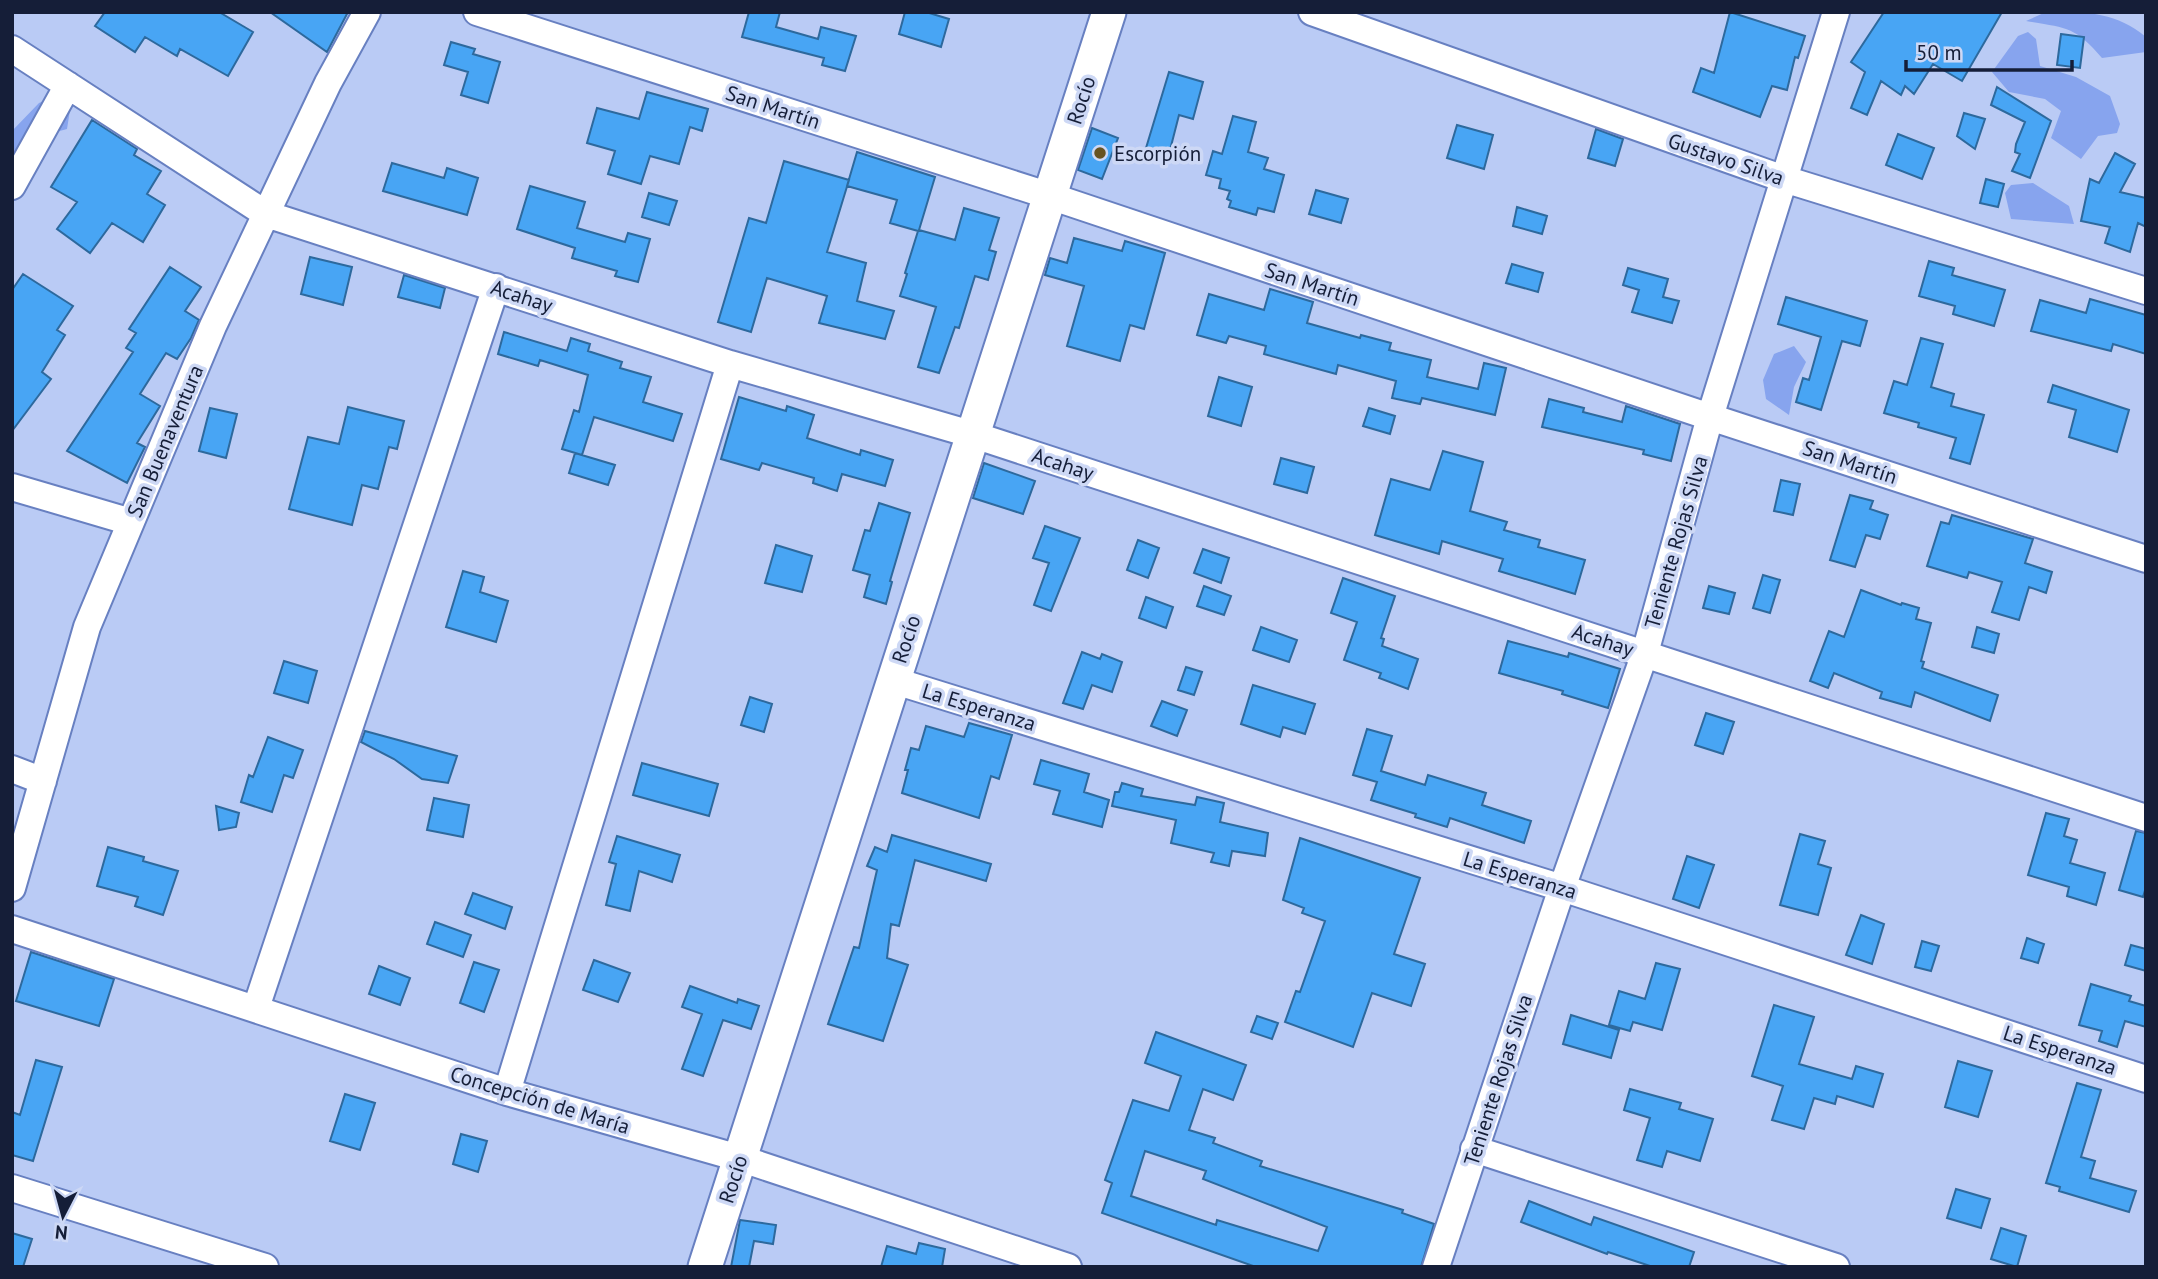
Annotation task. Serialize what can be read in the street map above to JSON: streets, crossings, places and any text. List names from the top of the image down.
{
  "streets": {
    "main road": ["Rocío"],
    "street": [
      "San Martín",
      "Gustavo Silva",
      "Acahay",
      "San Buenaventura",
      "Teniente Rojas Silva",
      "La Esperanza",
      "Concepción de María"
    ]
  },
  "crossings": [
    ["Rocío", "San Martín"],
    ["Rocío", "Acahay"],
    ["Rocío", "La Esperanza"],
    ["Rocío", "Concepción de María"],
    ["San Martín", "Teniente Rojas Silva"],
    ["Gustavo Silva", "Teniente Rojas Silva"],
    ["Acahay", "San Buenaventura"],
    ["Acahay", "Teniente Rojas Silva"],
    ["Teniente Rojas Silva", "La Esperanza"]
  ],
  "places": ["Escorpión"],
  "scale_bar": "50 m",
  "north": "bottom"
}
